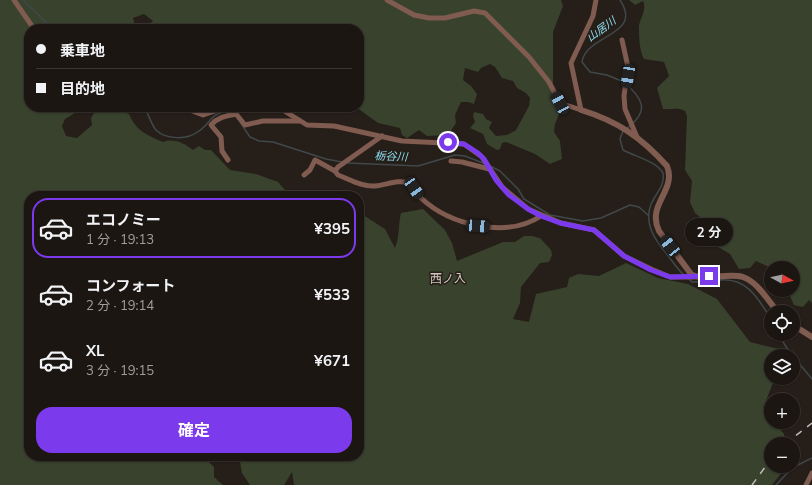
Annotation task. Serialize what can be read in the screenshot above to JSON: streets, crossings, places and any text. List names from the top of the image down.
{
  "districts": ["西ノ入"],
  "water": ["山居川", "栃谷川"],
  "north": "right",
  "page": {
    "banner": ["乗車地", "目的地"],
    "list": [
      {
        "name": "エコノミー",
        "note": "1 分 · 19:13",
        "value": "¥395"
      },
      {
        "name": "コンフォート",
        "note": "2 分 · 19:14",
        "value": "¥533"
      },
      {
        "name": "XL",
        "note": "3 分 · 19:15",
        "value": "¥671"
      }
    ],
    "bubble": "2 分",
    "map_buttons": ["+", "−"],
    "buttons": "確定"
  }
}
